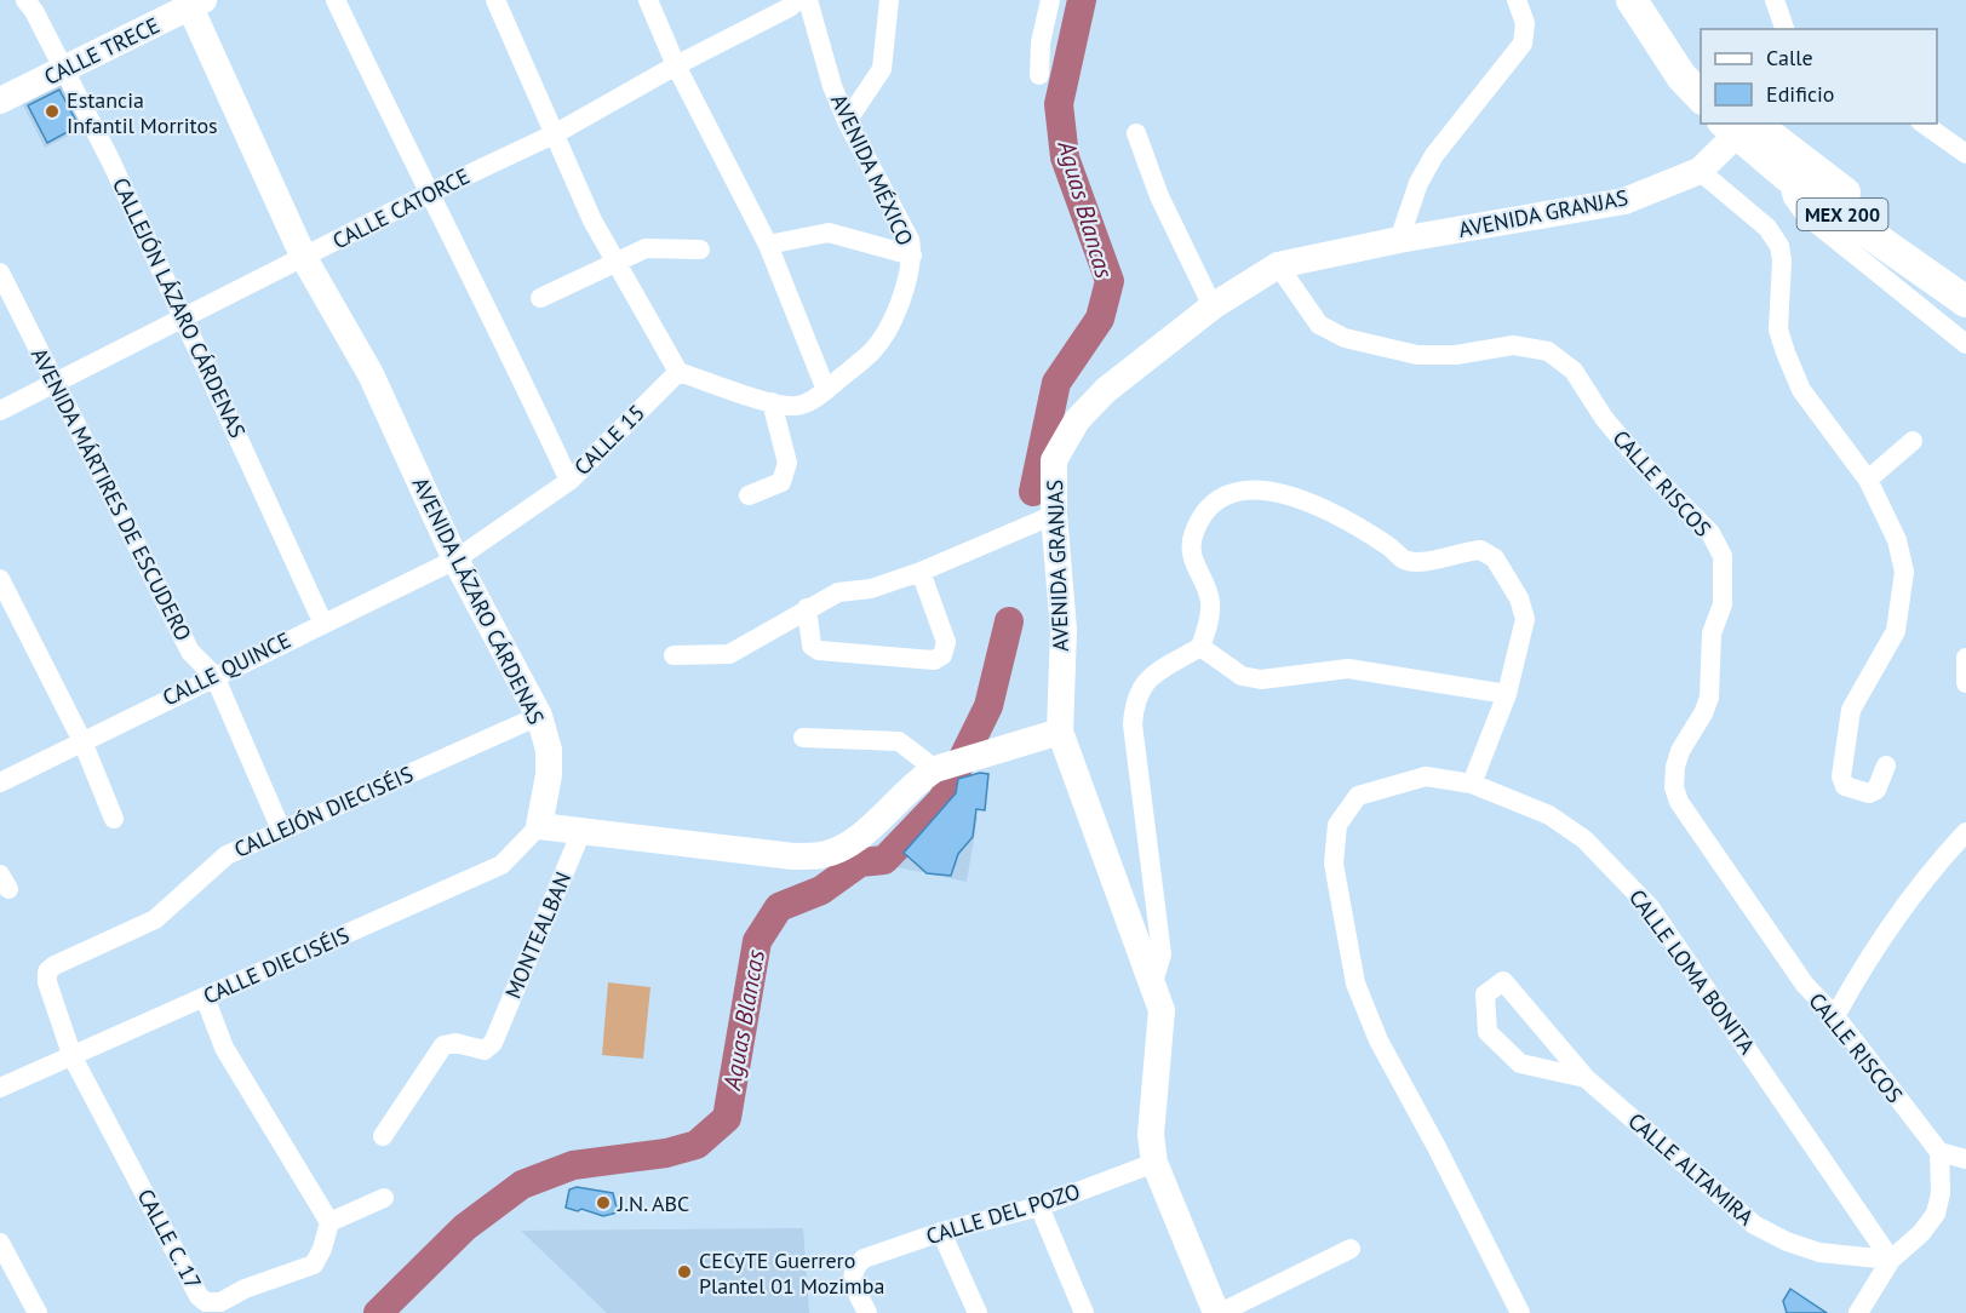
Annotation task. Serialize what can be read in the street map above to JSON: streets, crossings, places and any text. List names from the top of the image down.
{
  "streets": {
    "main road": [
      "CALLE TRECE",
      "AVENIDA GRANJAS",
      "MEX 200",
      "AVENIDA LÁZARO CÁRDENAS"
    ],
    "street": [
      "AVENIDA MÉXICO",
      "CALLE CATORCE",
      "CALLEJÓN LÁZARO CÁRDENAS",
      "CALLE 15",
      "CALLE RISCOS",
      "AVENIDA MÁRTIRES DE ESCUDERO",
      "CALLE QUINCE",
      "CALLEJÓN DIECISÉIS",
      "MONTEALBAN",
      "CALLE DIECISÉIS",
      "CALLE LOMA BONITA",
      "CALLE ALTAMIRA",
      "CALLE DEL POZO",
      "CALLE C. 17"
    ]
  },
  "crossings": [
    ["CALLE TRECE", "CALLEJÓN LÁZARO CÁRDENAS"],
    ["CALLE TRECE", "AVENIDA LÁZARO CÁRDENAS"],
    ["CALLE CATORCE", "CALLEJÓN LÁZARO CÁRDENAS"],
    ["CALLE CATORCE", "AVENIDA MÁRTIRES DE ESCUDERO"],
    ["CALLE CATORCE", "AVENIDA LÁZARO CÁRDENAS"],
    ["AVENIDA GRANJAS", "MEX 200"],
    ["AVENIDA GRANJAS", "CALLE RISCOS"],
    ["AVENIDA GRANJAS", "CALLE DEL POZO"],
    ["CALLEJÓN LÁZARO CÁRDENAS", "CALLE QUINCE"],
    ["CALLE 15", "AVENIDA LÁZARO CÁRDENAS"],
    ["CALLE 15", "CALLE QUINCE"],
    ["AVENIDA MÁRTIRES DE ESCUDERO", "CALLE QUINCE"],
    ["AVENIDA MÁRTIRES DE ESCUDERO", "CALLEJÓN DIECISÉIS"],
    ["AVENIDA LÁZARO CÁRDENAS", "CALLE QUINCE"],
    ["AVENIDA LÁZARO CÁRDENAS", "CALLEJÓN DIECISÉIS"],
    ["AVENIDA LÁZARO CÁRDENAS", "CALLE DIECISÉIS"],
    ["CALLEJÓN DIECISÉIS", "CALLE DIECISÉIS"],
    ["CALLEJÓN DIECISÉIS", "CALLE C. 17"],
    ["CALLE DIECISÉIS", "CALLE C. 17"],
    ["CALLE LOMA BONITA", "CALLE ALTAMIRA"]
  ],
  "water": ["Aguas Blancas"],
  "places": ["Estancia Infantil Morritos", "J.N. ABC", "CECyTE Guerrero Plantel 01 Mozimba"],
  "legend": ["Calle", "Edificio"]
}
